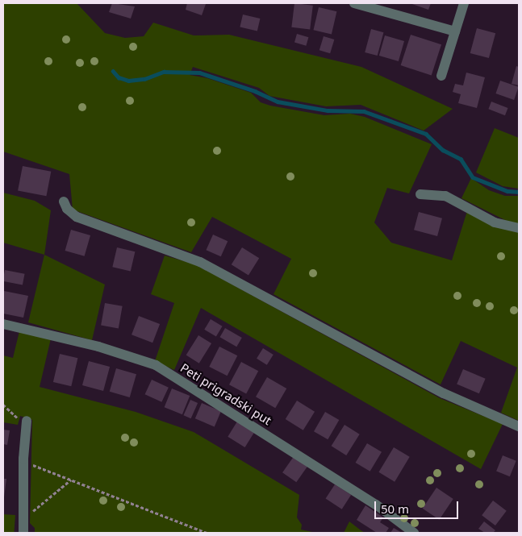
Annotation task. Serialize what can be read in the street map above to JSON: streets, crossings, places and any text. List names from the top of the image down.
{
  "streets": {
    "street": ["Peti prigradski put"]
  },
  "scale_bar": "50 m"
}
